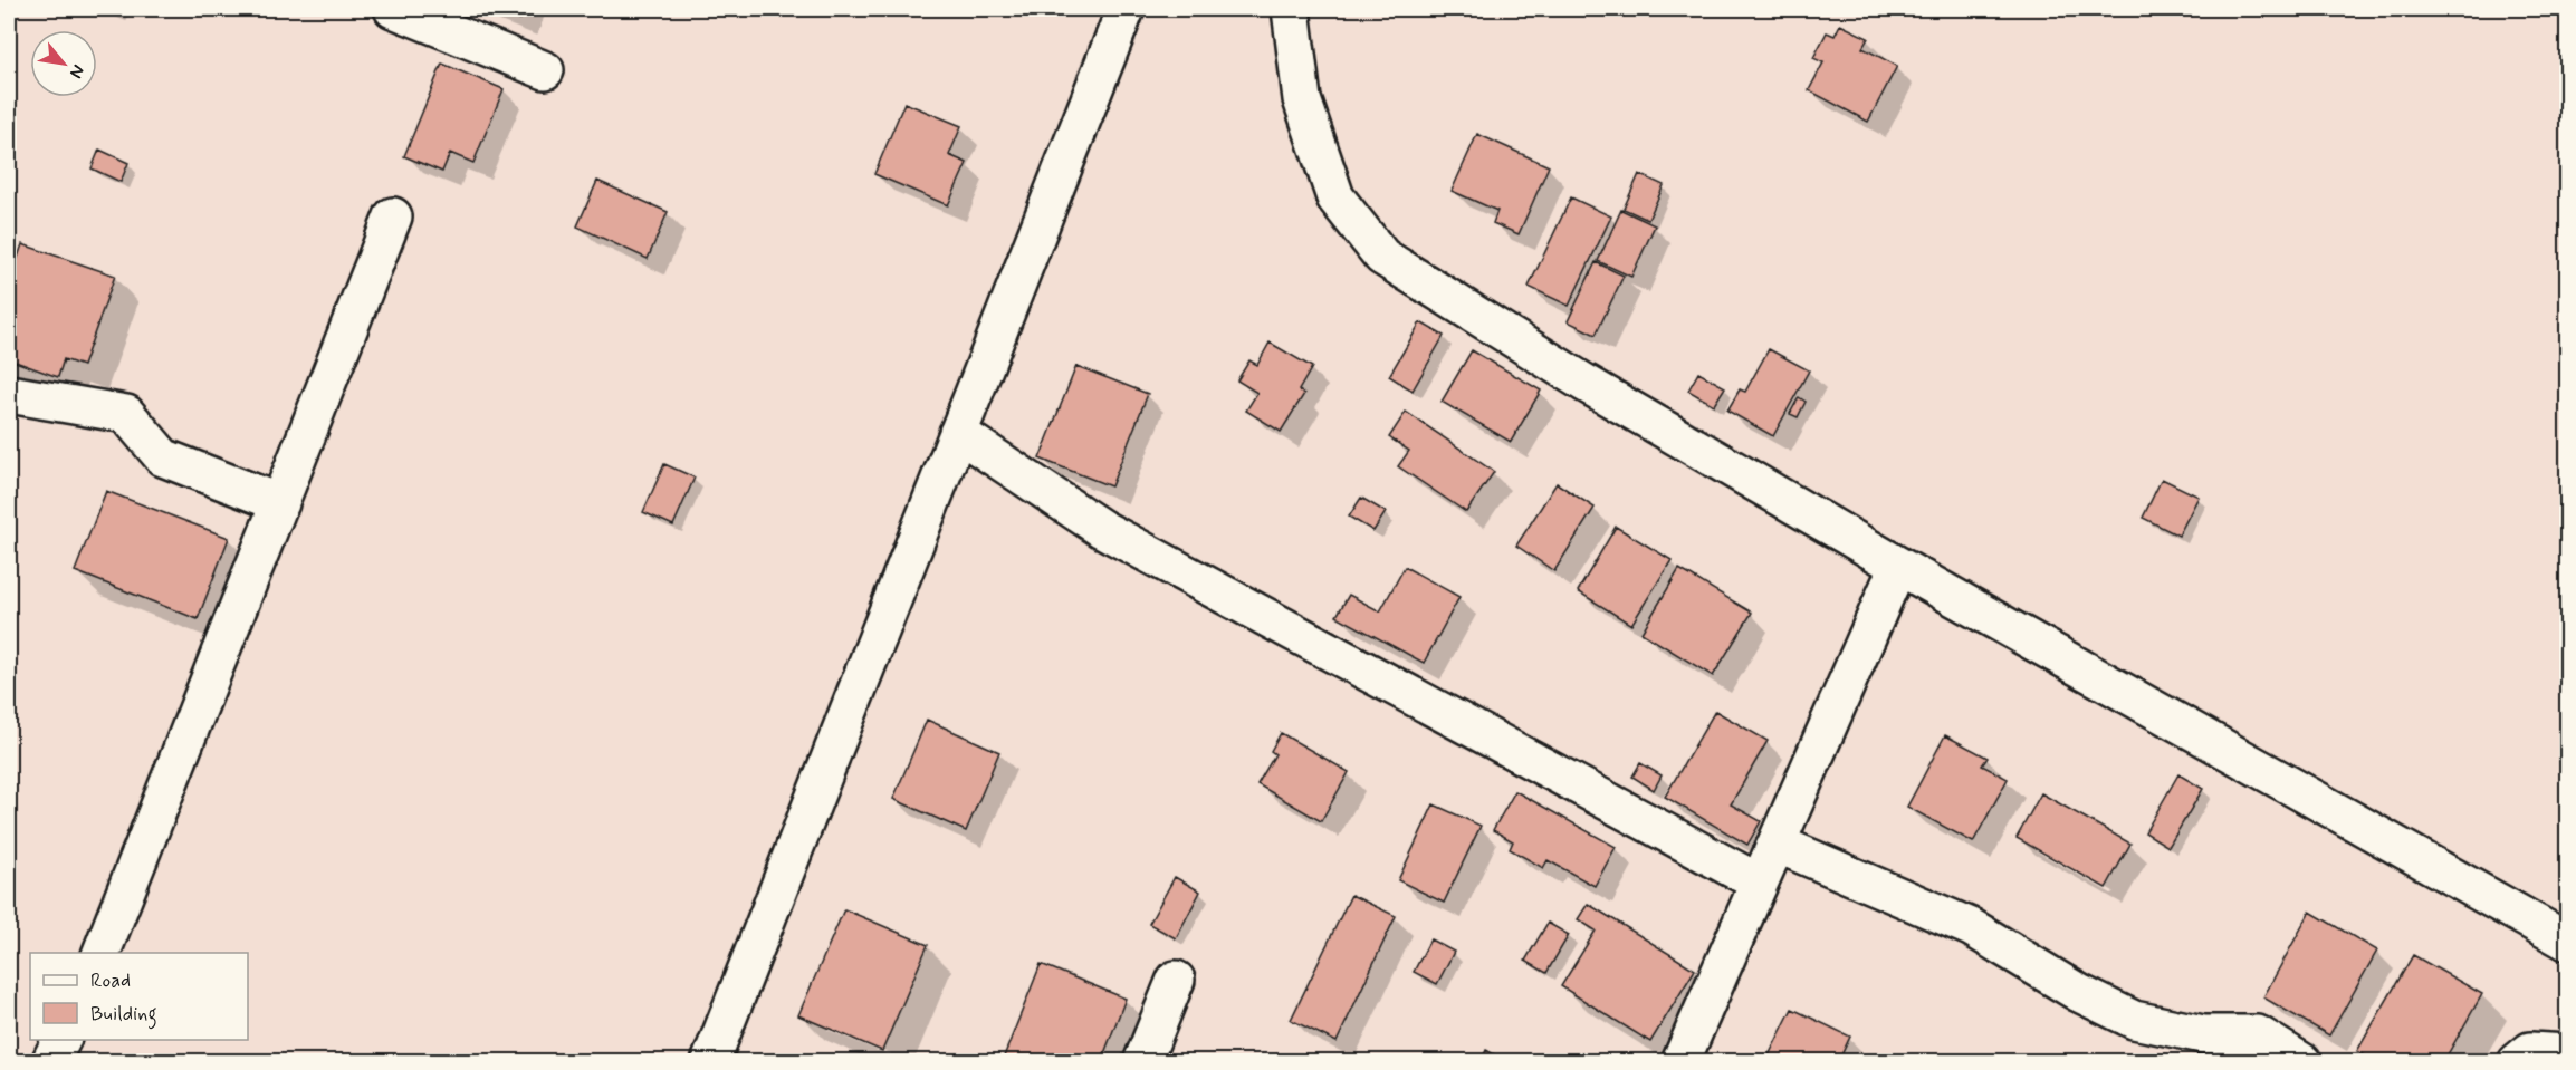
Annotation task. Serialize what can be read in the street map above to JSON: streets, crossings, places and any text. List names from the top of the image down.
{
  "legend": ["Road", "Building"],
  "north": "bottom right"
}
